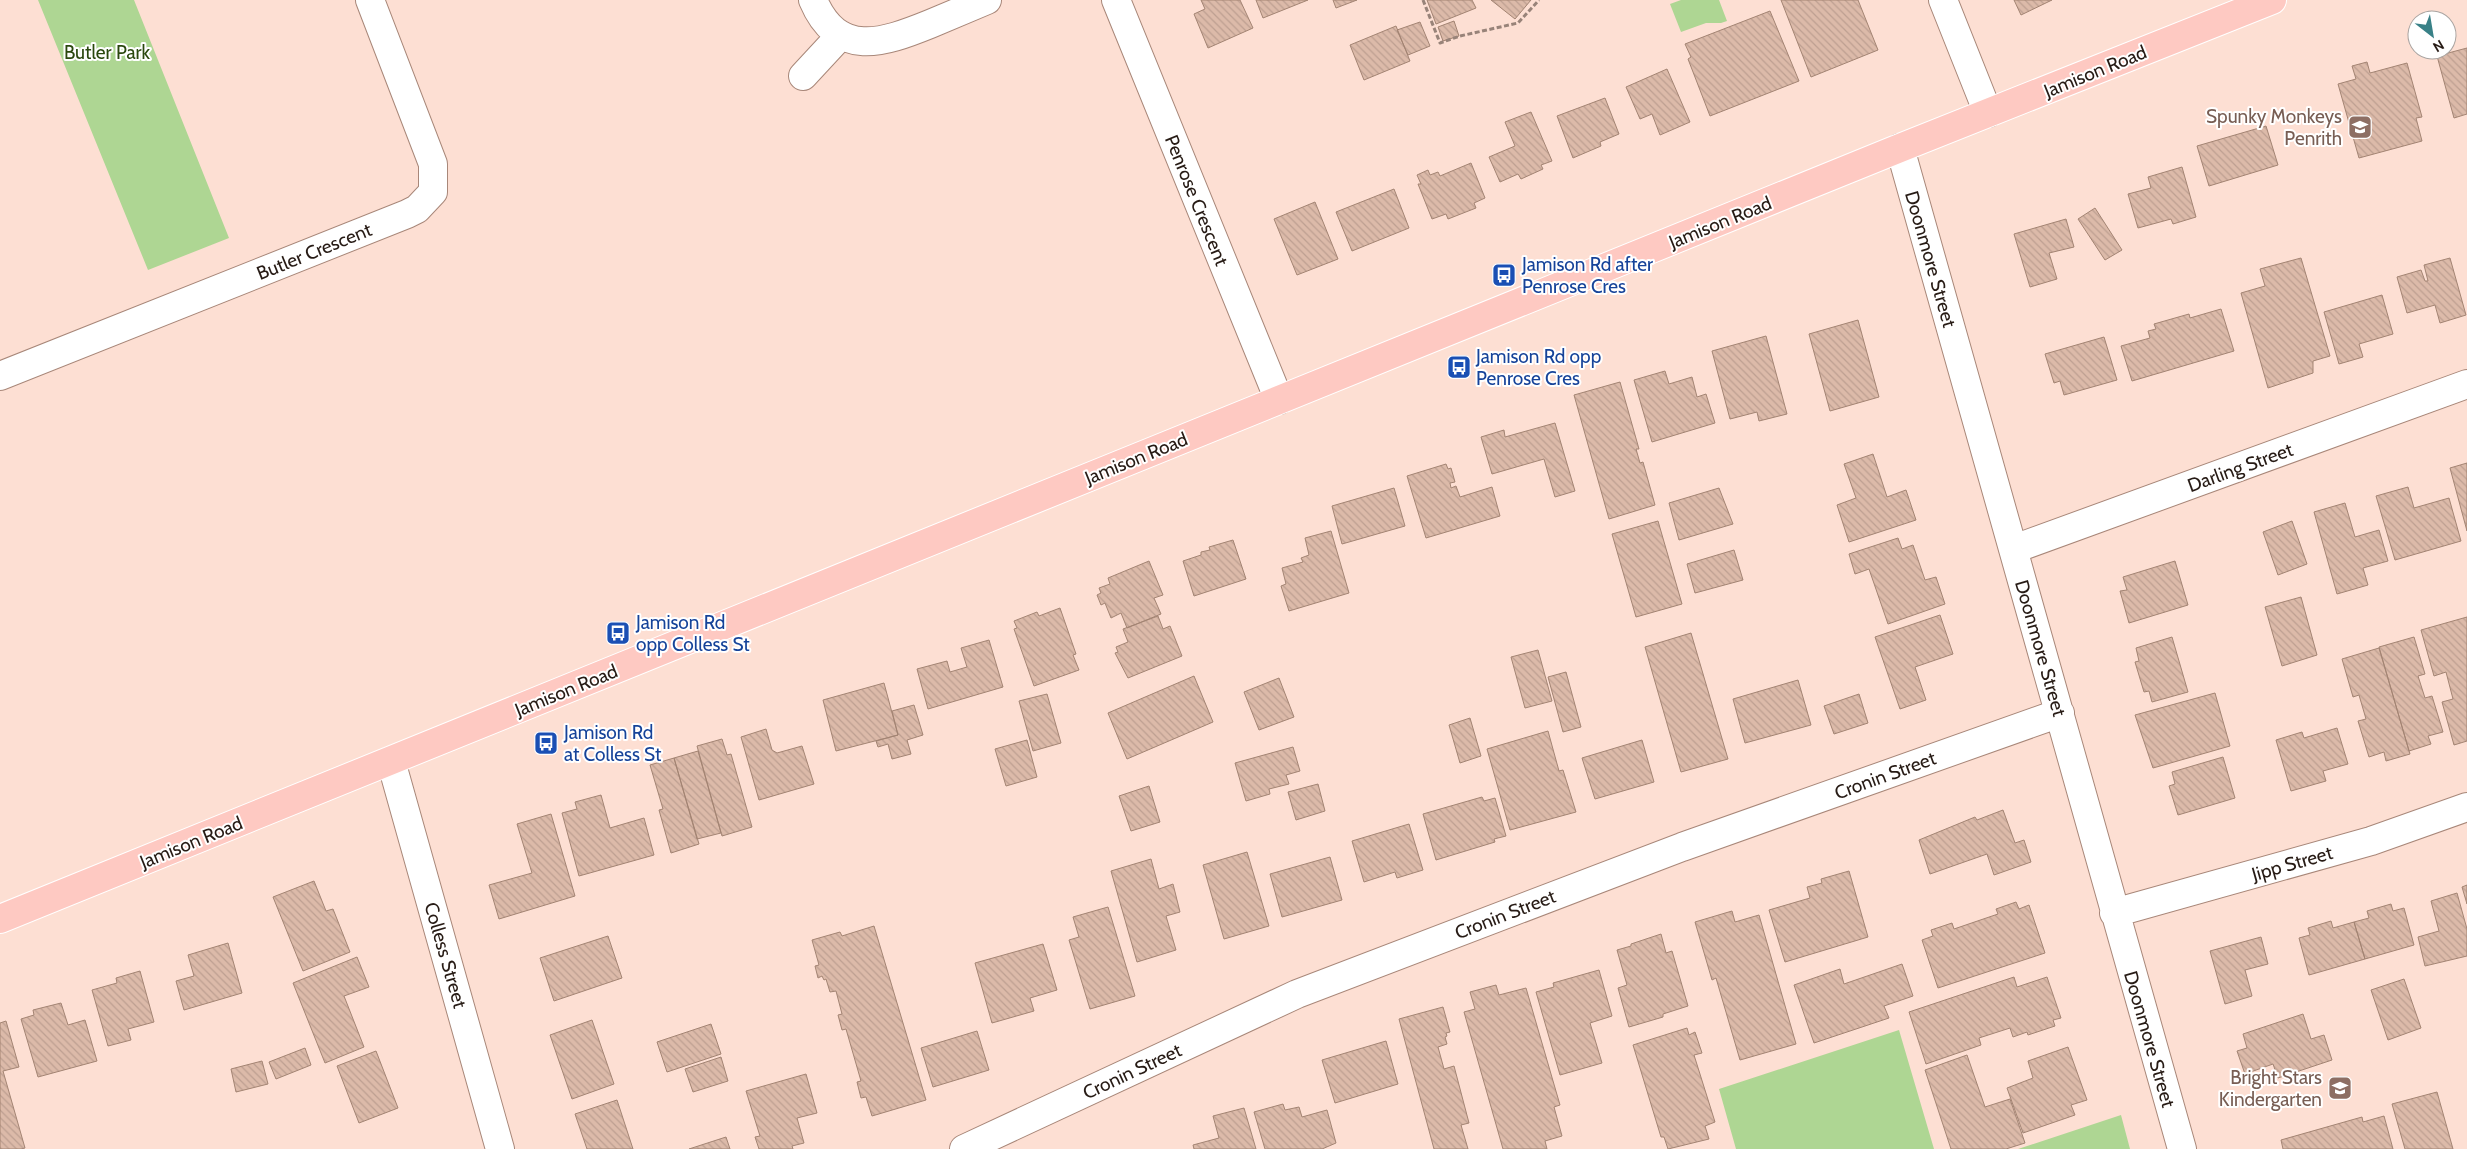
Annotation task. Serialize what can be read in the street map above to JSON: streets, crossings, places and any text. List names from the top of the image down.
{
  "streets": {
    "main road": ["Jamison Road"],
    "street": [
      "Penrose Crescent",
      "Butler Crescent",
      "Doonmore Street",
      "Darling Street",
      "Cronin Street",
      "Jipp Street",
      "Colless Street"
    ]
  },
  "crossings": [
    ["Jamison Road", "Penrose Crescent"],
    ["Jamison Road", "Doonmore Street"],
    ["Jamison Road", "Colless Street"],
    ["Doonmore Street", "Darling Street"],
    ["Doonmore Street", "Cronin Street"],
    ["Doonmore Street", "Jipp Street"]
  ],
  "parks": ["Butler Park"],
  "places": {
    "school or university": ["Spunky Monkeys Penrith", "Bright Stars Kindergarten"],
    "bus stop": [
      "Jamison Rd after Penrose Cres",
      "Jamison Rd opp Penrose Cres",
      "Jamison Rd opp Colless St",
      "Jamison Rd at Colless St"
    ]
  },
  "north": "bottom right"
}
